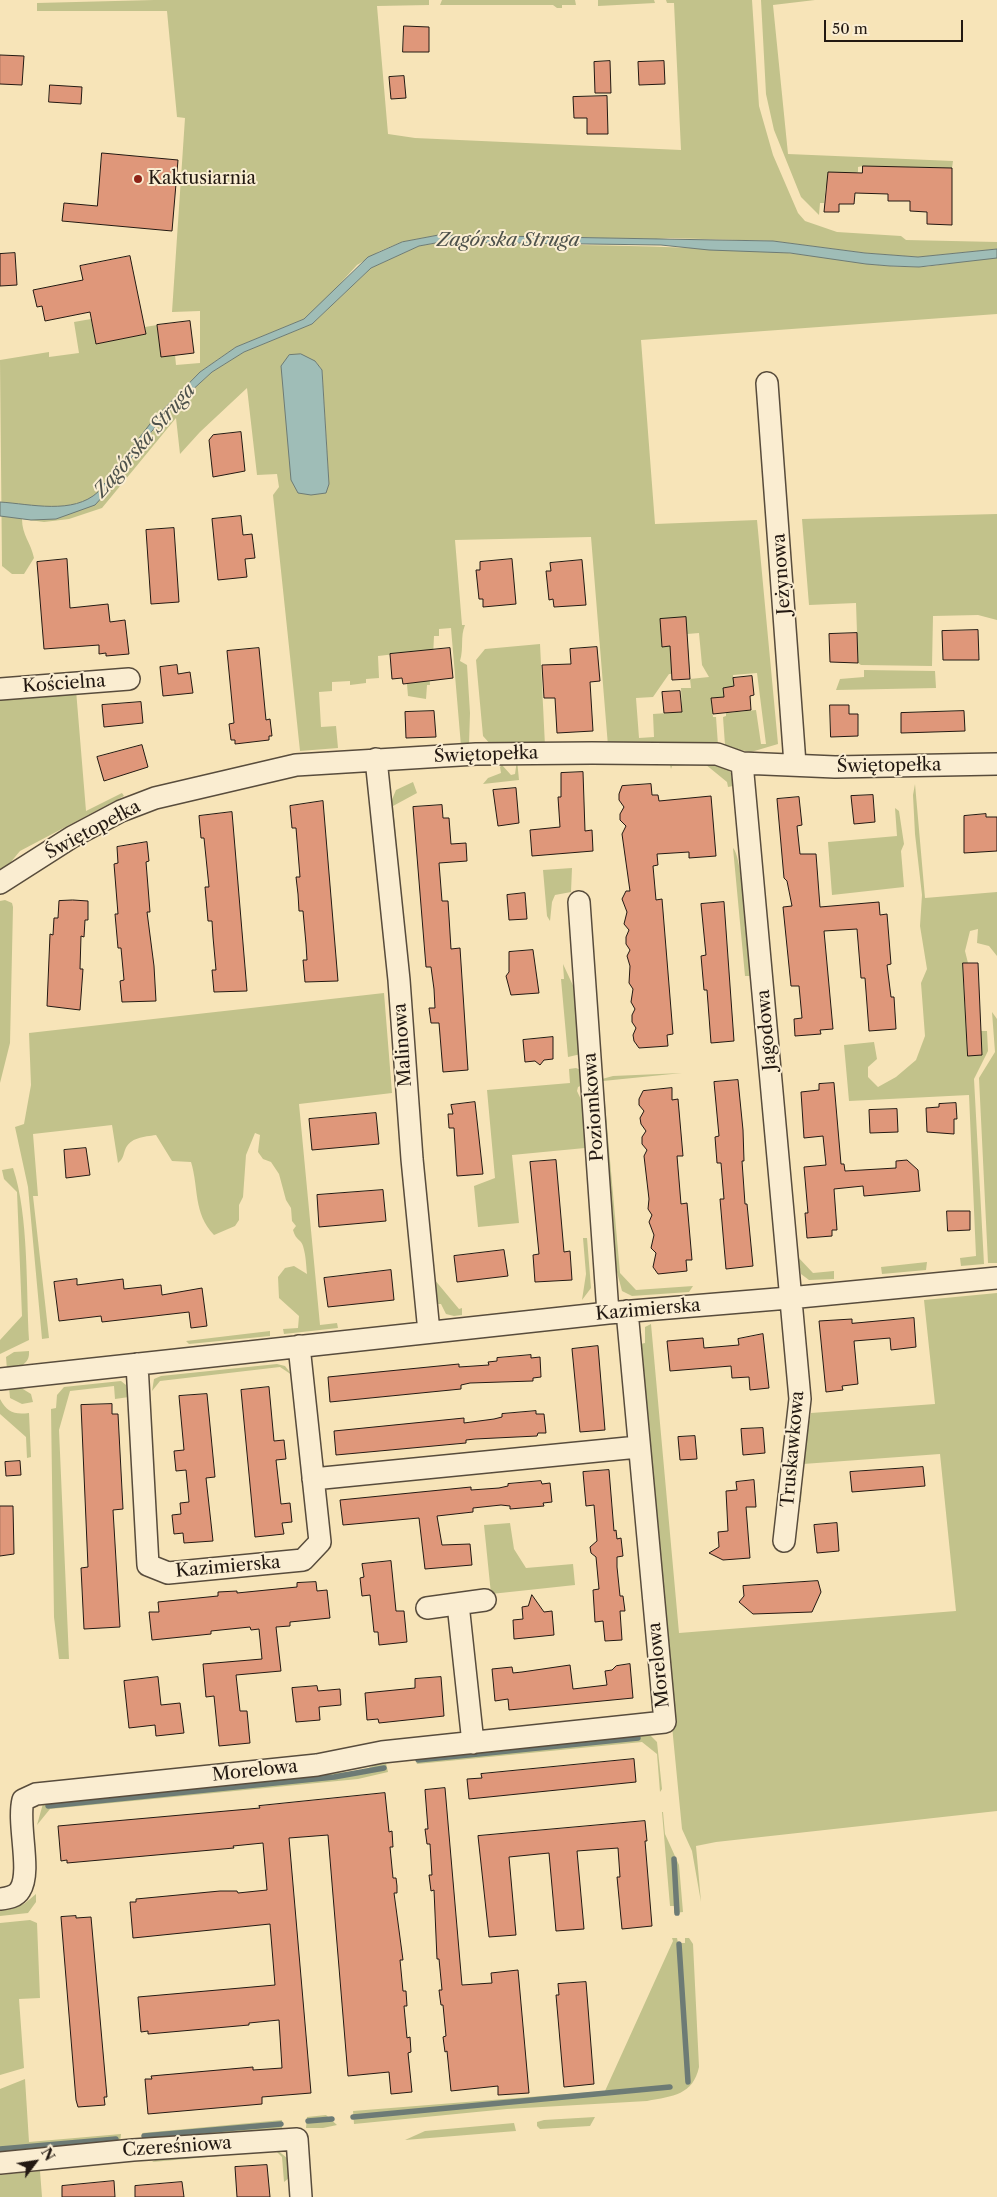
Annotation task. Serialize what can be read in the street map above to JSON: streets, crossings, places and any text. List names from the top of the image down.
{
  "streets": {
    "street": [
      "Jeżynowa",
      "Kościelna",
      "Świętopełka",
      "Jagodowa",
      "Malinowa",
      "Poziomkowa",
      "Kazimierska",
      "Truskawkowa",
      "Morelowa",
      "Czereśniowa"
    ]
  },
  "crossings": [
    ["Jeżynowa", "Świętopełka"],
    ["Świętopełka", "Jagodowa"],
    ["Świętopełka", "Malinowa"],
    ["Jagodowa", "Kazimierska"],
    ["Jagodowa", "Truskawkowa"],
    ["Malinowa", "Kazimierska"],
    ["Poziomkowa", "Kazimierska"],
    ["Poziomkowa", "Morelowa"],
    ["Kazimierska", "Truskawkowa"],
    ["Kazimierska", "Morelowa"]
  ],
  "water": ["Zagórska Struga"],
  "places": ["Kaktusiarnia"],
  "scale_bar": "50 m",
  "north": "top right"
}
